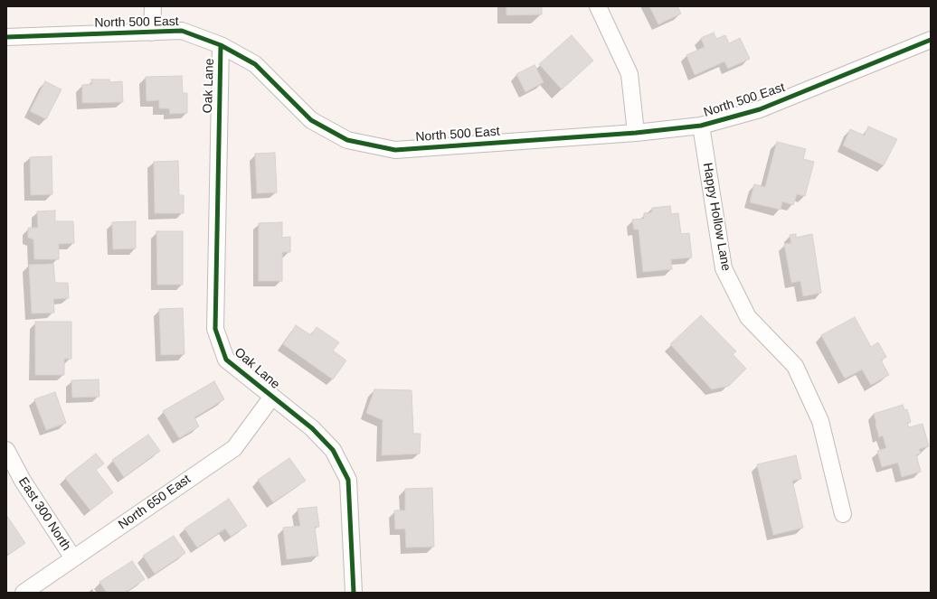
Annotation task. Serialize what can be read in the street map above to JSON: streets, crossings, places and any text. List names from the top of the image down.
{
  "streets": {
    "street": [
      "North 500 East",
      "Oak Lane",
      "Happy Hollow Lane",
      "North 650 East",
      "East 300 North"
    ]
  },
  "crossings": [
    ["North 500 East", "Oak Lane"],
    ["North 500 East", "Happy Hollow Lane"],
    ["Oak Lane", "North 650 East"],
    ["North 650 East", "East 300 North"]
  ]
}
